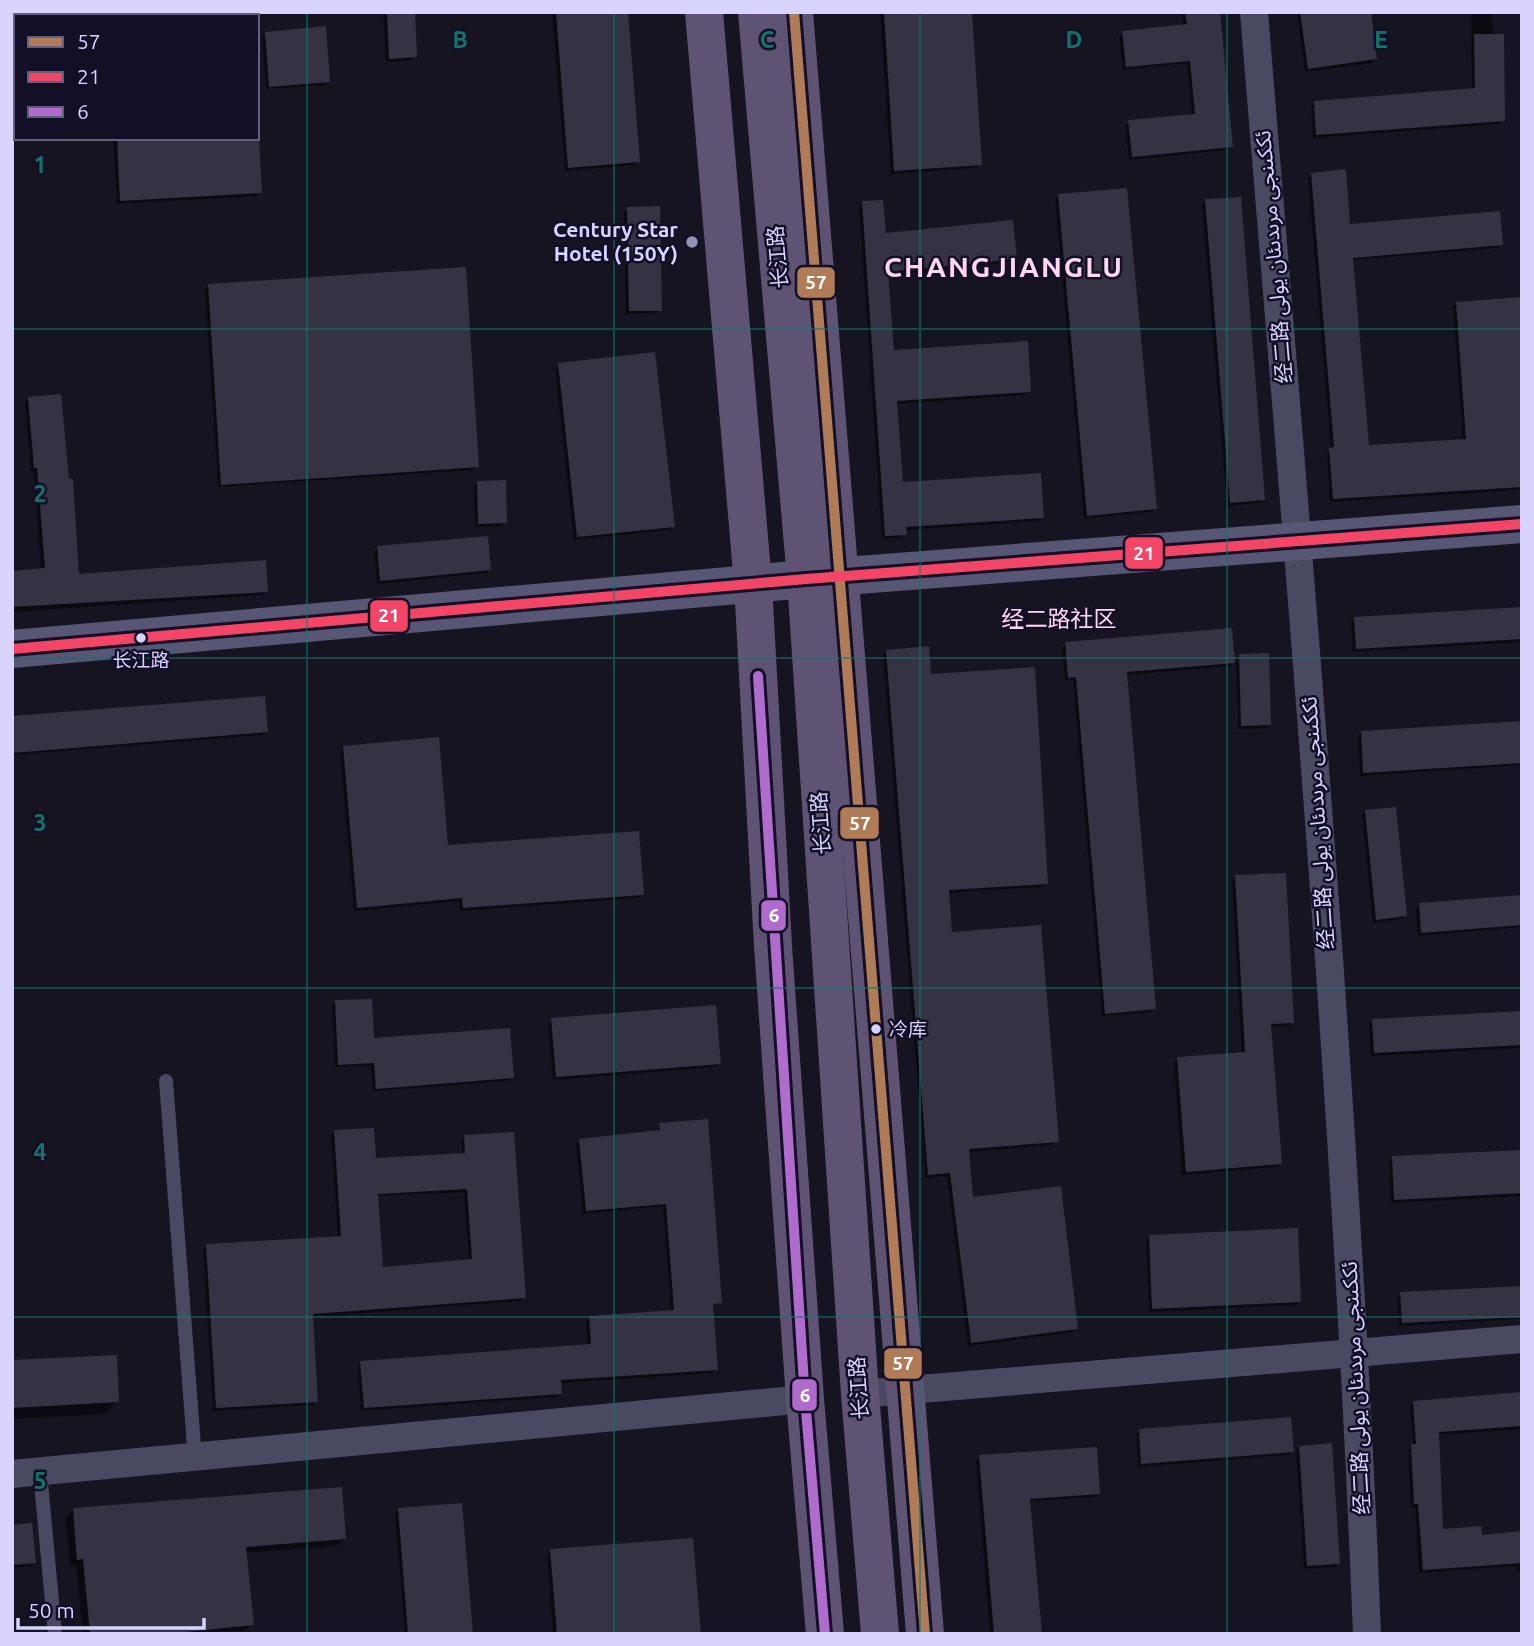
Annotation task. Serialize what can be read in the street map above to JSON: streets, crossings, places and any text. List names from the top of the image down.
{
  "streets": {
    "main road": ["长江路"],
    "street": ["经二路 ئككىنجى مرىدىئان يولى"]
  },
  "districts": ["CHANGJIANGLU", "经二路社区"],
  "places": ["Century Star Hotel (150Y)", "长江路", "冷库"],
  "lines": ["transit line 57", "transit line 21", "transit line 6"],
  "legend": ["57", "21", "6"],
  "scale_bar": "50 m",
  "grid": {
    "columns": [
      "B",
      "C",
      "D",
      "E"
    ],
    "rows": [
      "1",
      "2",
      "3",
      "4",
      "5"
    ]
  }
}
